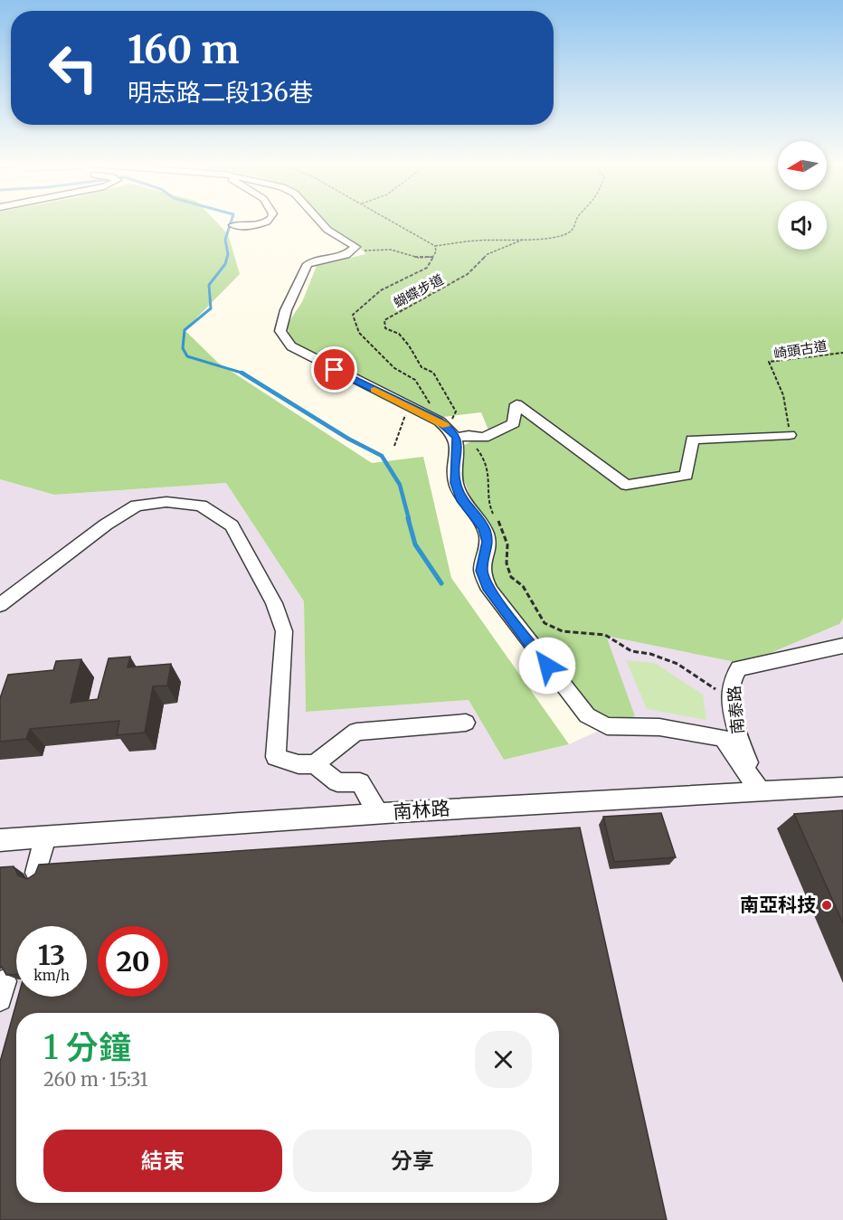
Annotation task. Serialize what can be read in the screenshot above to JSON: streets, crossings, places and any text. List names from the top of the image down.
{
  "streets": {
    "street": ["南泰路", "南林路"],
    "path": ["蝴蝶步道", "崎頭古道"]
  },
  "crossings": [
    ["南泰路", "南林路"]
  ],
  "places": ["南亞科技"],
  "north": "left",
  "page": {
    "turn": ["160 m", "明志路二段136巷"],
    "speed": "13 km/h",
    "limit": "20",
    "heading": ["1 分鐘", "260 m · 15:31"],
    "buttons": ["結束", "分享"]
  }
}
